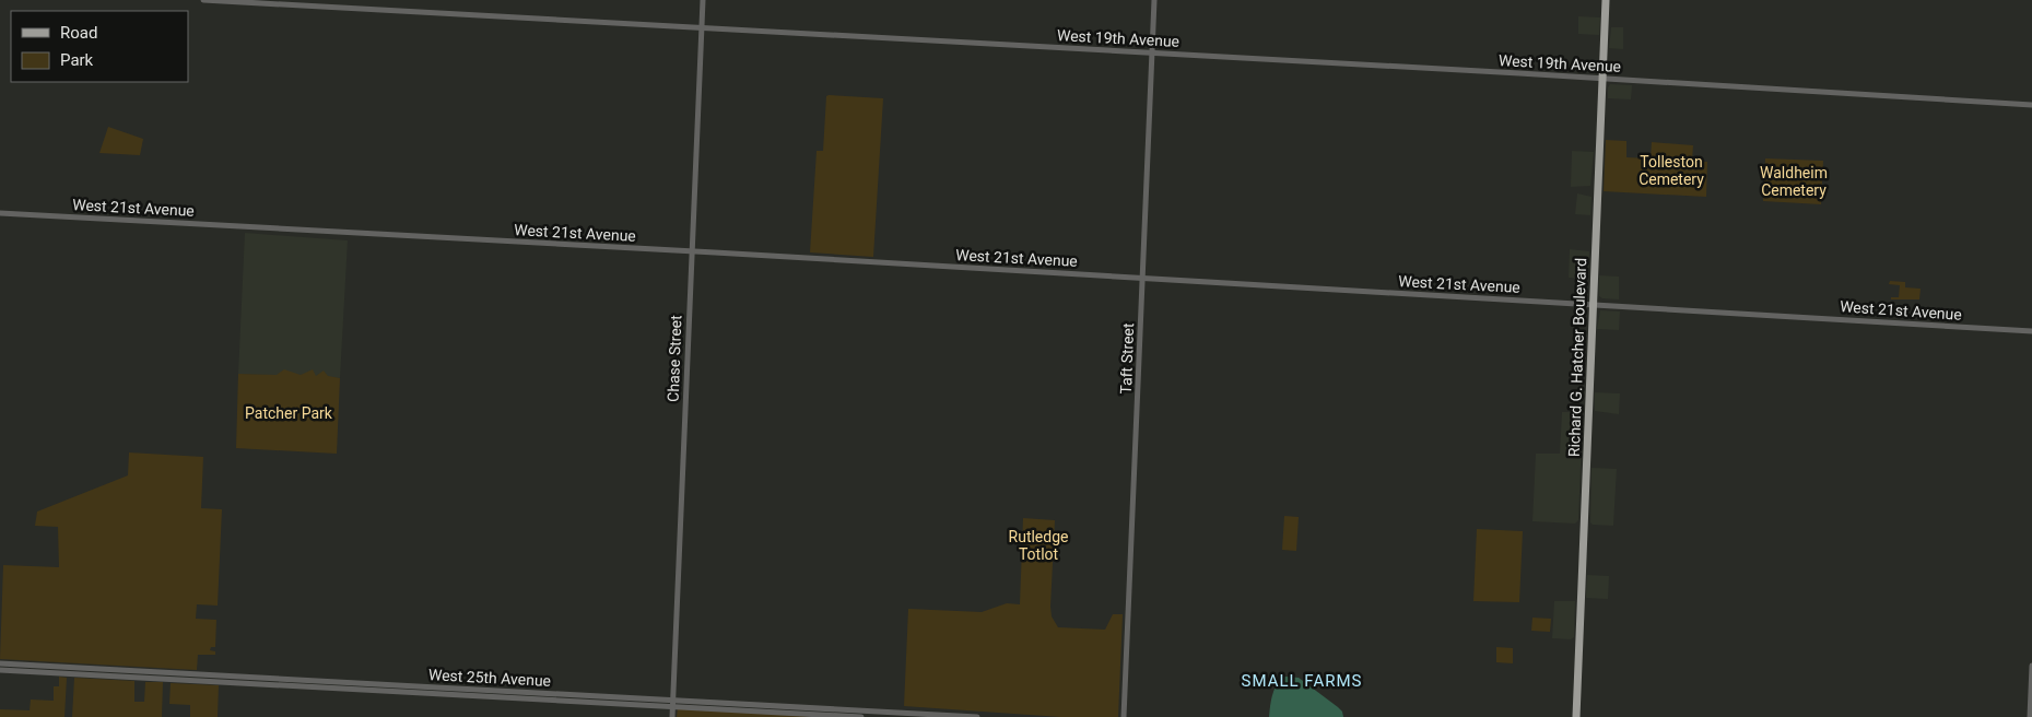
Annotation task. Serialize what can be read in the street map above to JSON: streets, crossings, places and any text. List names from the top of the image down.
{
  "streets": {
    "main road": ["Richard G. Hatcher Boulevard"],
    "street": [
      "West 19th Avenue",
      "West 21st Avenue",
      "Chase Street",
      "Taft Street",
      "West 25th Avenue"
    ]
  },
  "crossings": [
    ["West 19th Avenue", "Richard G. Hatcher Boulevard"],
    ["West 19th Avenue", "Chase Street"],
    ["West 19th Avenue", "Taft Street"],
    ["West 21st Avenue", "Richard G. Hatcher Boulevard"],
    ["West 21st Avenue", "Chase Street"],
    ["West 21st Avenue", "Taft Street"],
    ["Chase Street", "West 25th Avenue"]
  ],
  "districts": ["SMALL FARMS"],
  "parks": [
    "Tolleston Cemetery",
    "Waldheim Cemetery",
    "Patcher Park",
    "Rutledge Totlot"
  ],
  "legend": ["Road", "Park"]
}
